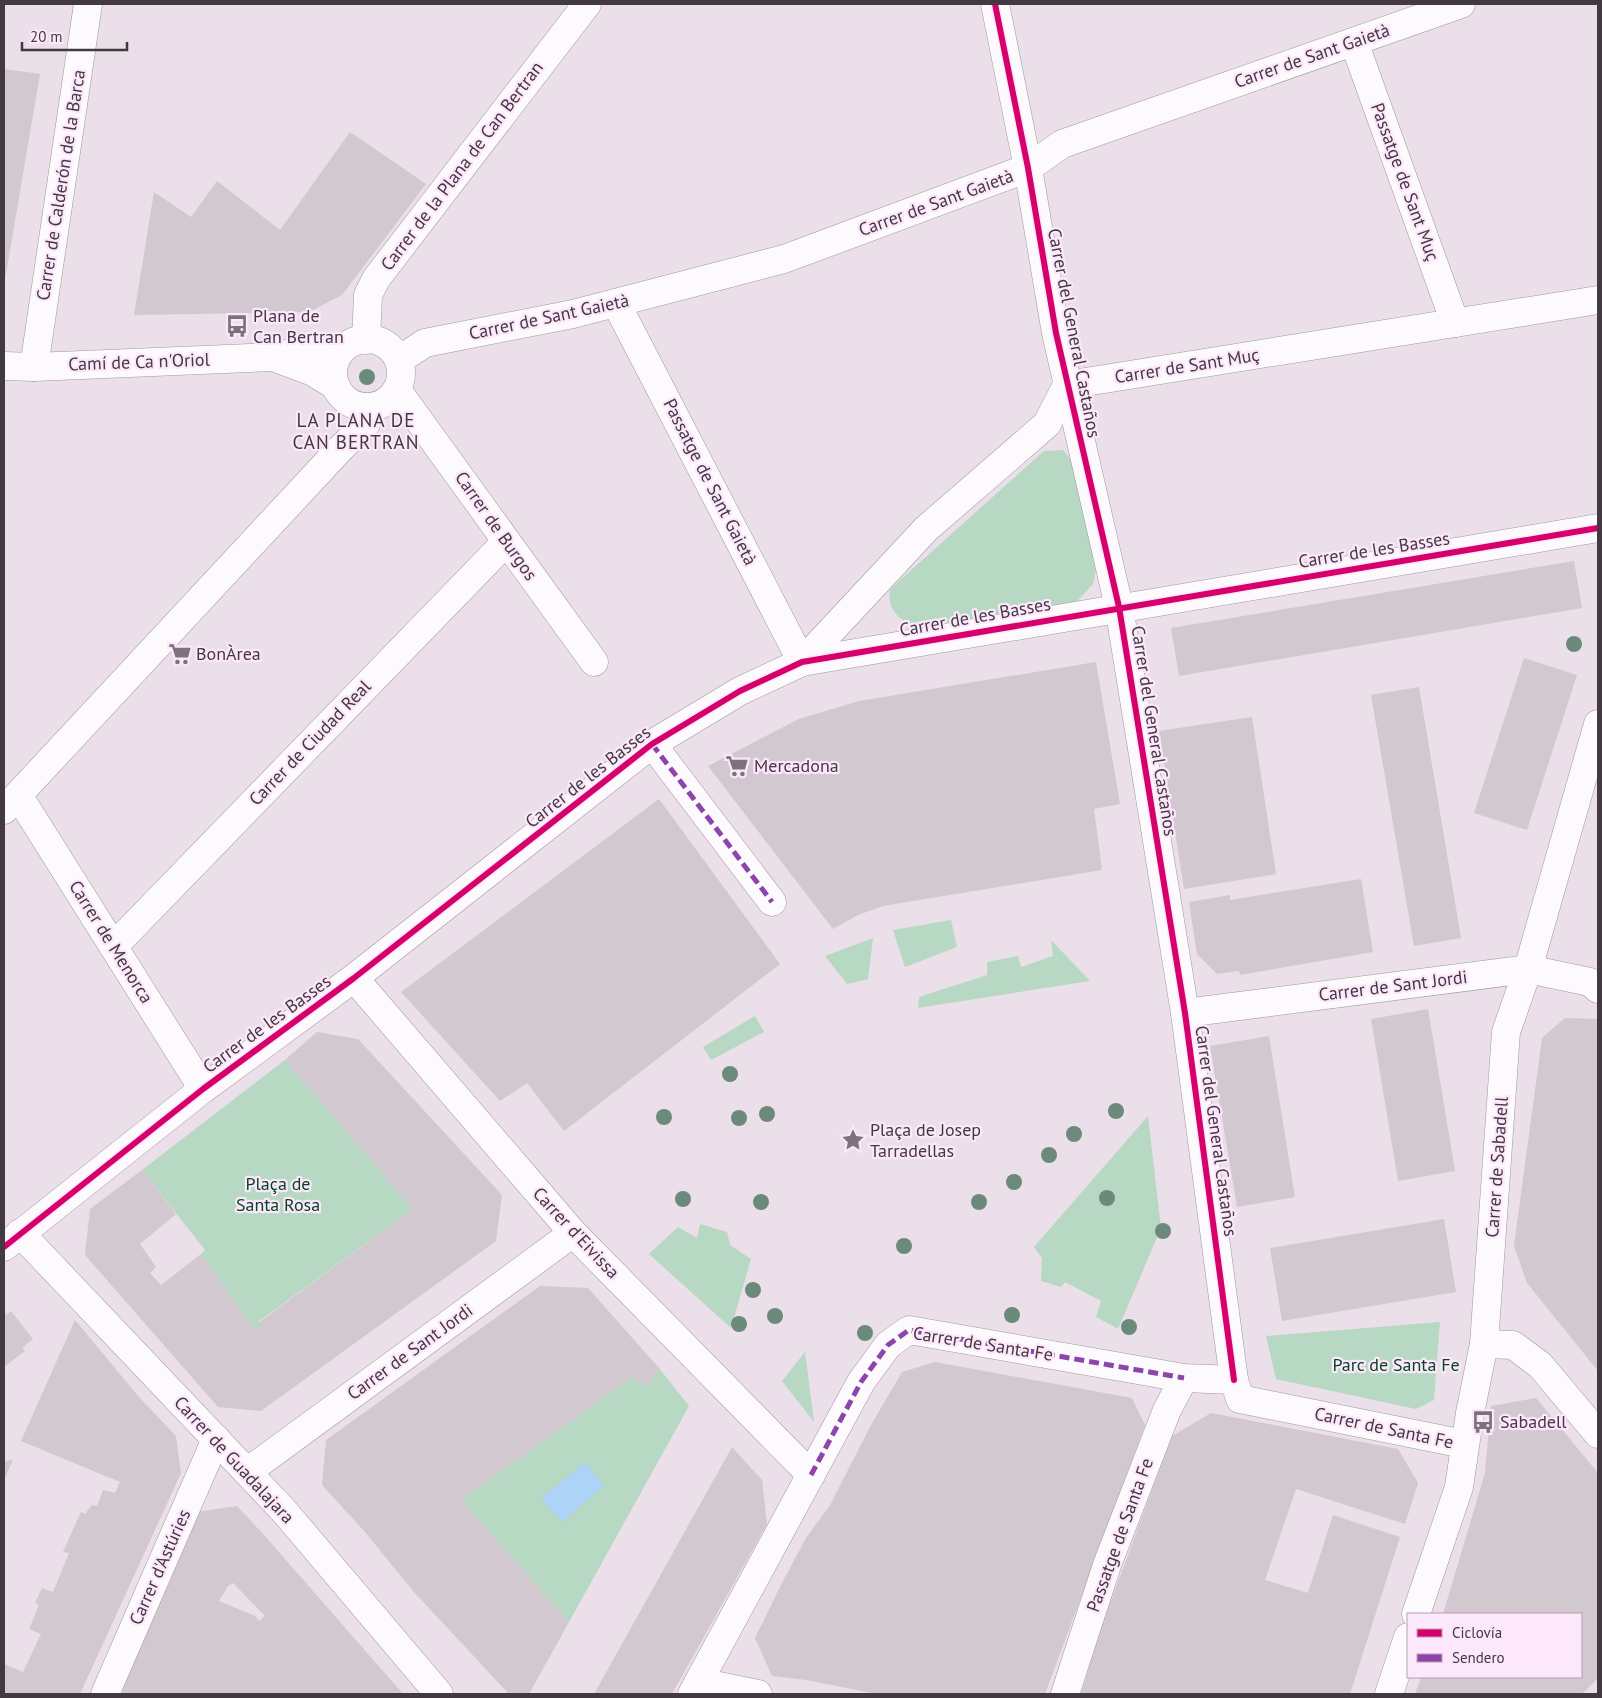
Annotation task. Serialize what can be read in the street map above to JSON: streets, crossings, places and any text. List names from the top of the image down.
{
  "streets": {
    "street": [
      "Carrer de Sant Gaietà",
      "Carrer de la Plana de Can Bertran",
      "Passatge de Sant Muç",
      "Carrer de Calderón de la Barca",
      "Carrer del General Castaños",
      "Camí de Ca n'Oriol",
      "Carrer de Sant Muç",
      "Passatge de Sant Gaietà",
      "Carrer de Burgos",
      "Carrer de les Basses",
      "Carrer de Ciudad Real",
      "Carrer de Menorca",
      "Carrer de Sant Jordi",
      "Carrer de Sabadell",
      "Carrer d'Eivissa",
      "Carrer de Santa Fe",
      "Carrer de Guadalajara",
      "Passatge de Santa Fe",
      "Carrer d'Astúries"
    ]
  },
  "crossings": [
    ["Carrer de Sant Gaietà", "Carrer de la Plana de Can Bertran"],
    ["Carrer de Sant Gaietà", "Passatge de Sant Muç"],
    ["Carrer de Sant Gaietà", "Carrer del General Castaños"],
    ["Carrer de Sant Gaietà", "Camí de Ca n'Oriol"],
    ["Carrer de Sant Gaietà", "Passatge de Sant Gaietà"],
    ["Carrer de Sant Gaietà", "Carrer de Burgos"],
    ["Carrer de la Plana de Can Bertran", "Camí de Ca n'Oriol"],
    ["Carrer de la Plana de Can Bertran", "Carrer de Burgos"],
    ["Passatge de Sant Muç", "Carrer de Sant Muç"],
    ["Carrer de Calderón de la Barca", "Camí de Ca n'Oriol"],
    ["Carrer del General Castaños", "Carrer de Sant Muç"],
    ["Carrer del General Castaños", "Carrer de les Basses"],
    ["Carrer del General Castaños", "Carrer de Sant Jordi"],
    ["Carrer del General Castaños", "Carrer de Santa Fe"],
    ["Camí de Ca n'Oriol", "Carrer de Burgos"],
    ["Passatge de Sant Gaietà", "Carrer de les Basses"],
    ["Carrer de Burgos", "Carrer de Ciudad Real"],
    ["Carrer de les Basses", "Carrer de Menorca"],
    ["Carrer de les Basses", "Carrer d'Eivissa"],
    ["Carrer de les Basses", "Carrer de Guadalajara"],
    ["Carrer de Ciudad Real", "Carrer de Menorca"],
    ["Carrer de Sant Jordi", "Carrer de Sabadell"],
    ["Carrer de Sant Jordi", "Carrer d'Eivissa"],
    ["Carrer de Sant Jordi", "Carrer de Guadalajara"],
    ["Carrer de Sabadell", "Carrer de Santa Fe"],
    ["Carrer d'Eivissa", "Carrer de Santa Fe"],
    ["Carrer de Santa Fe", "Passatge de Santa Fe"],
    ["Carrer de Guadalajara", "Carrer d'Astúries"]
  ],
  "districts": ["LA PLANA DE CAN BERTRAN"],
  "parks": ["Plaça de Santa Rosa", "Parc de Santa Fe"],
  "places": {
    "bus stop": ["Plana de Can Bertran", "Sabadell"],
    "supermarket": ["BonÀrea", "Mercadona"],
    "place": ["Plaça de Josep Tarradellas"]
  },
  "legend": ["Ciclovía", "Sendero"],
  "scale_bar": "20 m"
}
